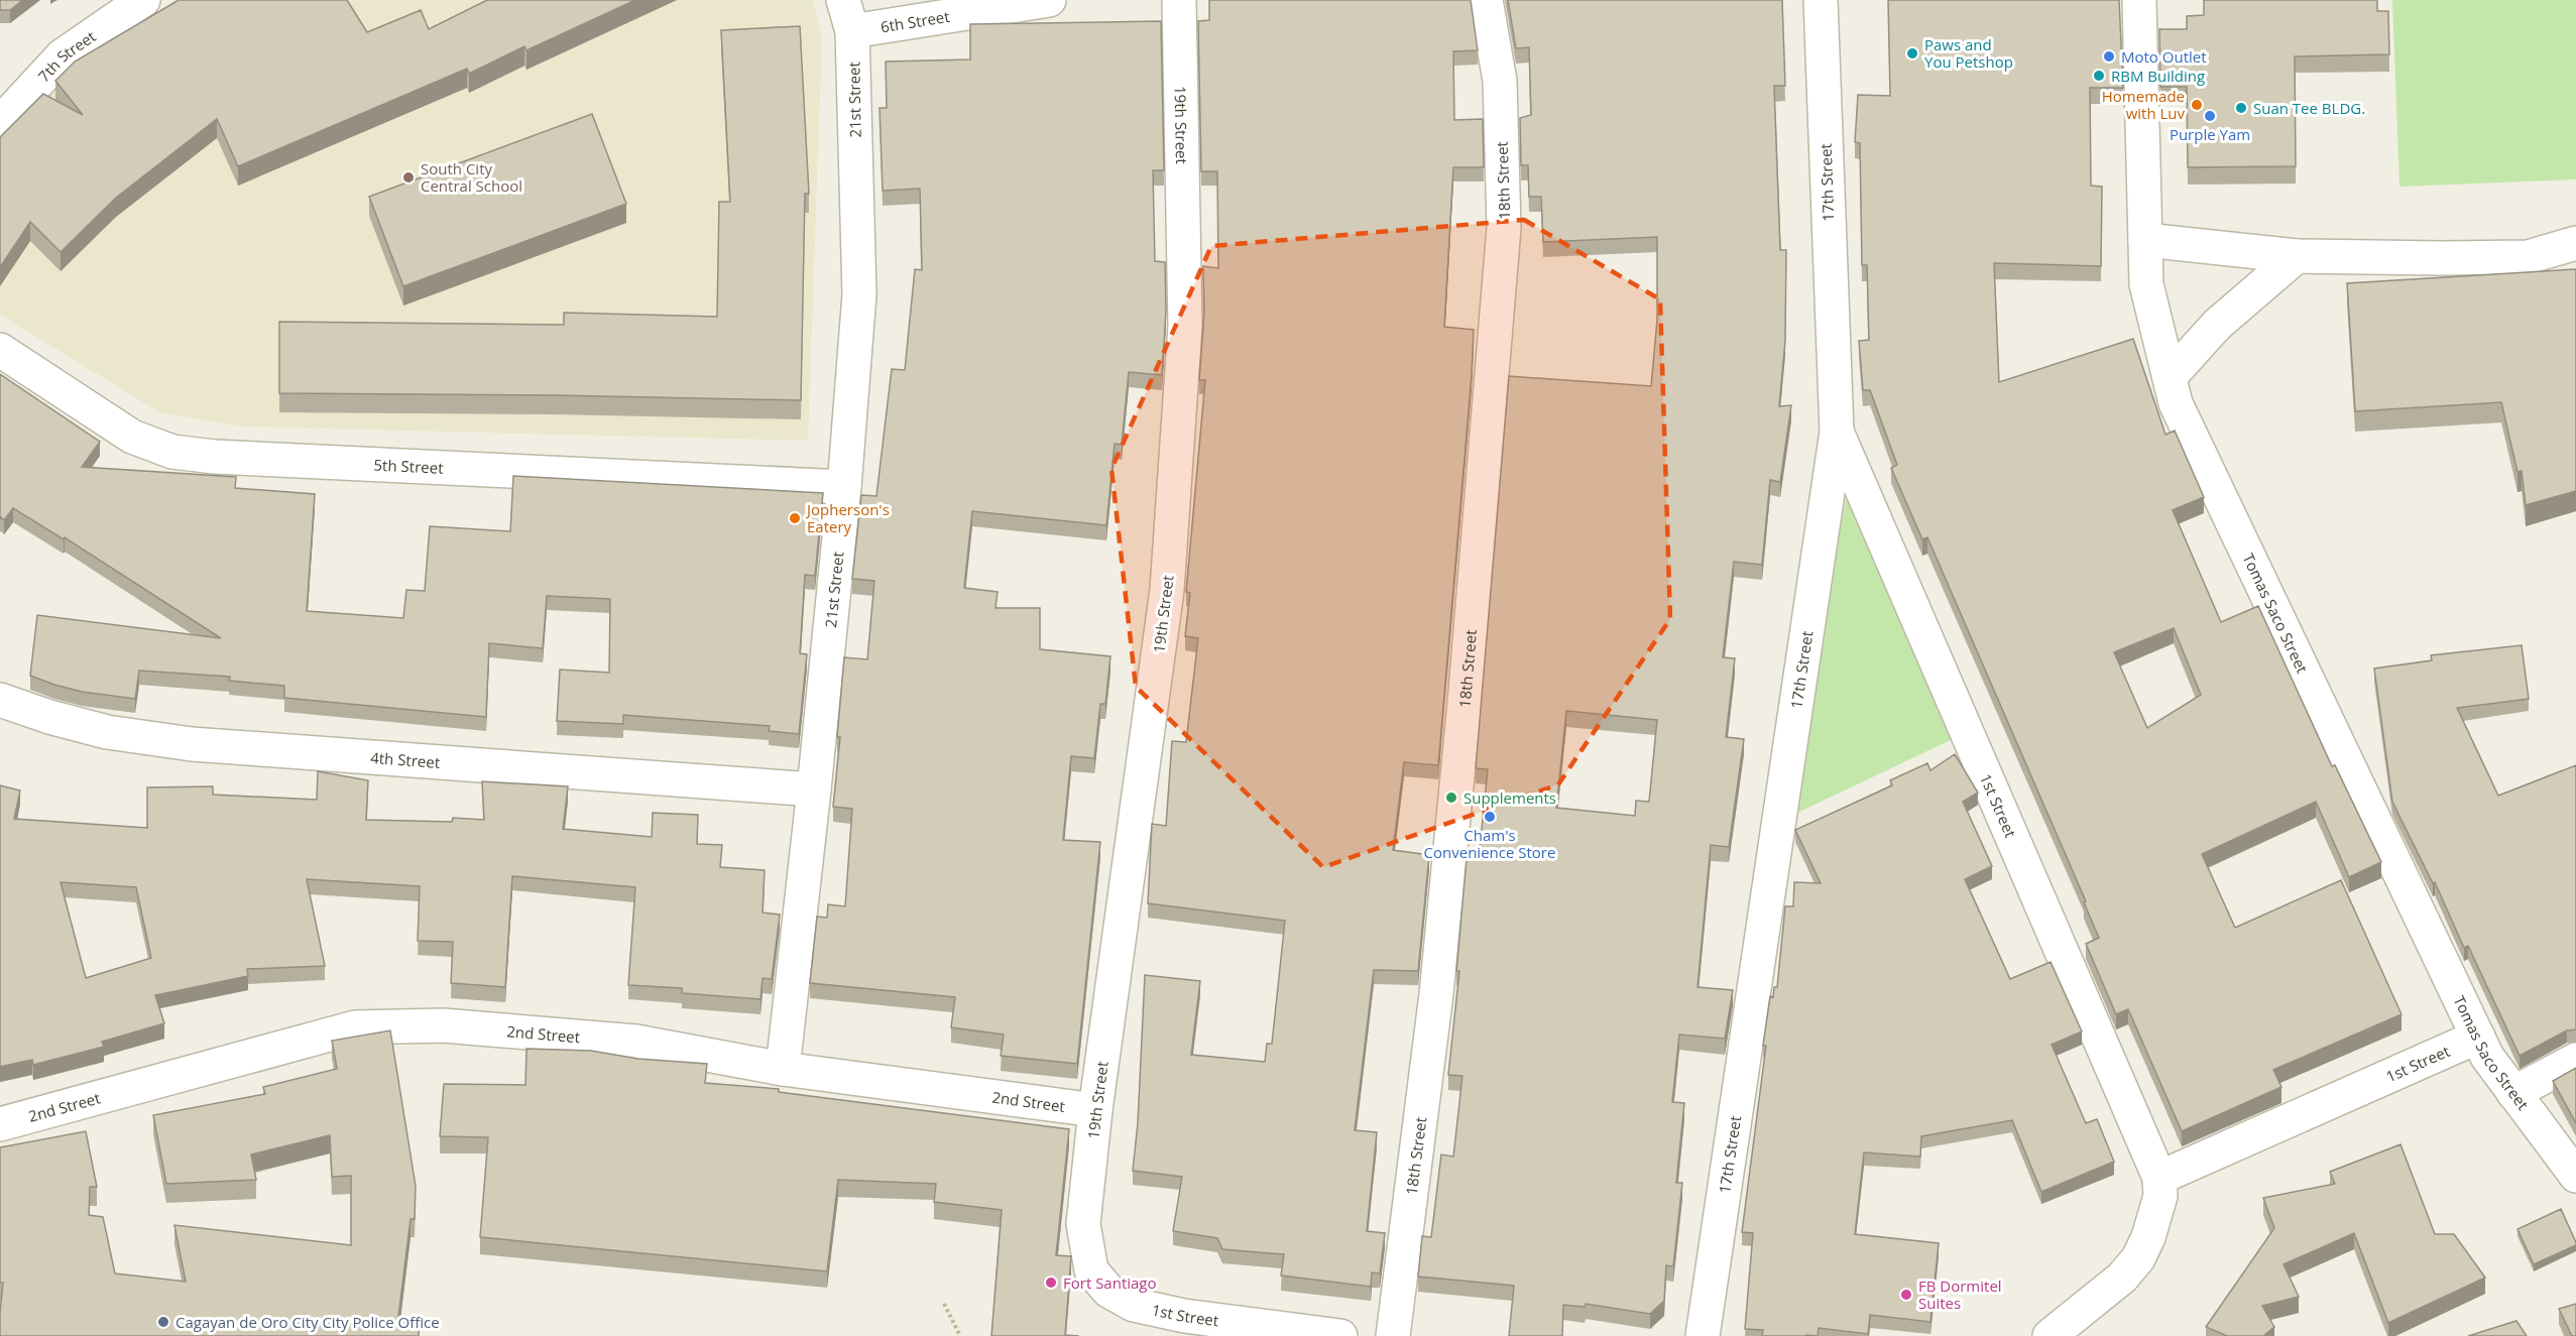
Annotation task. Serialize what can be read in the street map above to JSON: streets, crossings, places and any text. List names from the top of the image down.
{
  "streets": {
    "street": [
      "6th Street",
      "7th Street",
      "21st Street",
      "19th Street",
      "18th Street",
      "17th Street",
      "5th Street",
      "Tomas Saco Street",
      "4th Street",
      "1st Street",
      "2nd Street"
    ]
  },
  "crossings": [
    ["6th Street", "21st Street"],
    ["21st Street", "5th Street"],
    ["21st Street", "4th Street"],
    ["21st Street", "2nd Street"],
    ["19th Street", "1st Street"],
    ["19th Street", "2nd Street"],
    ["17th Street", "1st Street"],
    ["Tomas Saco Street", "1st Street"]
  ],
  "places": [
    "Paws and You Petshop",
    "Moto Outlet",
    "RBM Building",
    "Homemade with Luv",
    "Suan Tee BLDG.",
    "Purple Yam",
    "South City Central School",
    "Jopherson's Eatery",
    "Supplements",
    "Cham's Convenience Store",
    "Fort Santiago",
    "FB Dormitel Suites",
    "Cagayan de Oro City City Police Office"
  ]
}
